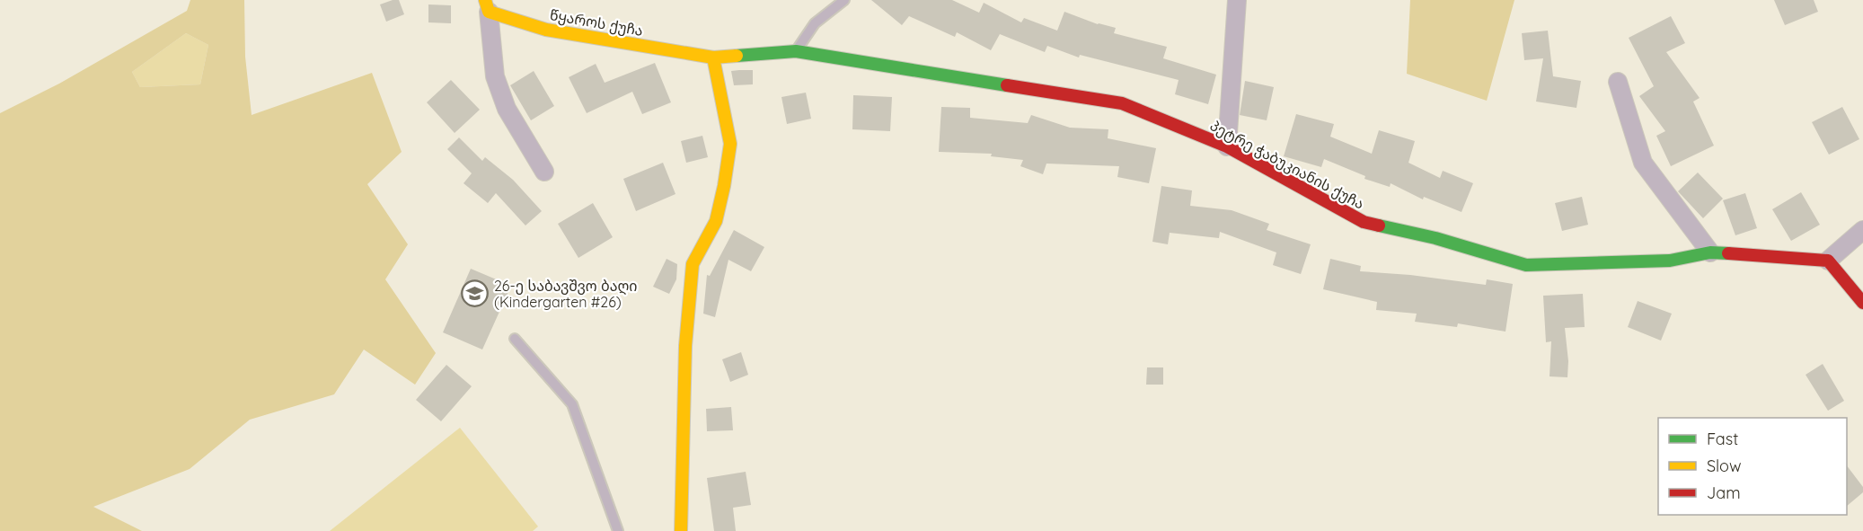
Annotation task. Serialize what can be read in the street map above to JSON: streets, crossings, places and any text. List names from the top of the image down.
{
  "streets": {
    "street": ["წყაროს ქუჩა", "პეტრე ჭაბუკიანის ქუჩა"]
  },
  "crossings": [
    ["წყაროს ქუჩა", "პეტრე ჭაბუკიანის ქუჩა"]
  ],
  "places": {
    "school or university": ["26-ე საბავშვო ბაღი (Kindergarten #26)"]
  },
  "legend": ["Fast", "Slow", "Jam"]
}
